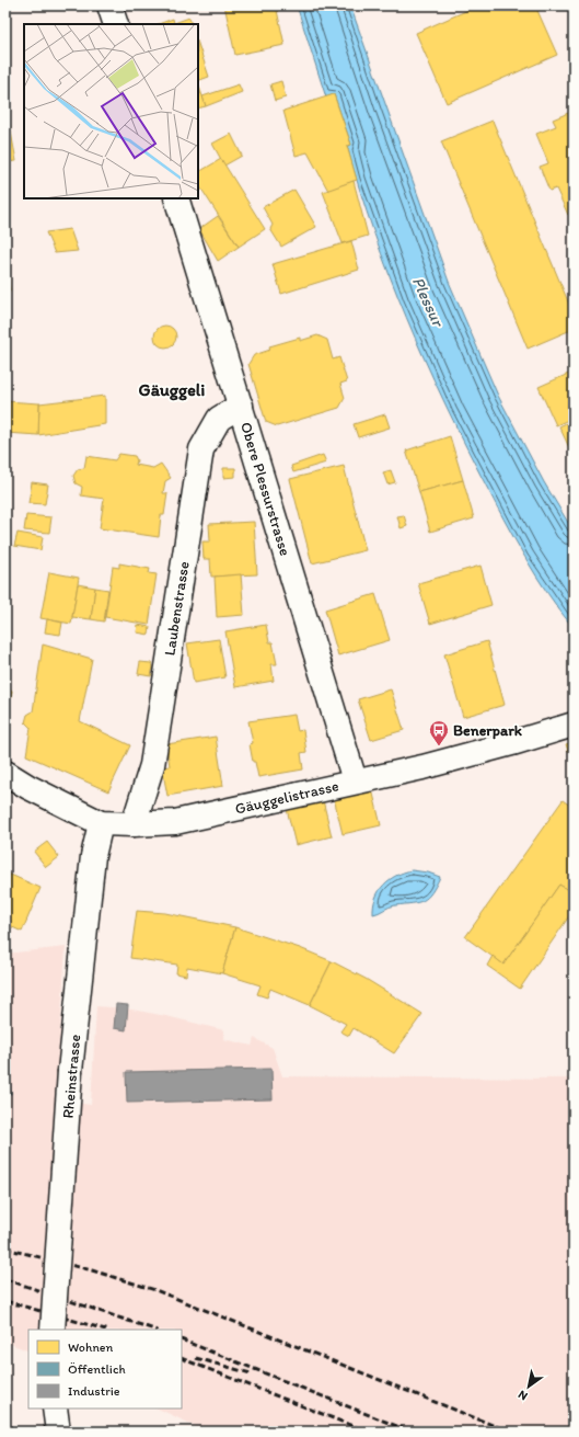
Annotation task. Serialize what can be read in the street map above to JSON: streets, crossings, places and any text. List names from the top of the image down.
{
  "streets": {
    "street": [
      "Obere Plessurstrasse",
      "Laubenstrasse",
      "Gäuggelistrasse",
      "Rheinstrasse"
    ]
  },
  "crossings": [
    ["Obere Plessurstrasse", "Laubenstrasse"],
    ["Obere Plessurstrasse", "Gäuggelistrasse"],
    ["Laubenstrasse", "Gäuggelistrasse"],
    ["Gäuggelistrasse", "Rheinstrasse"]
  ],
  "districts": ["Gäuggeli"],
  "water": ["Plessur"],
  "places": {
    "bus stop": ["Benerpark"]
  },
  "legend": ["Wohnen", "Öffentlich", "Industrie"],
  "north": "bottom left"
}
